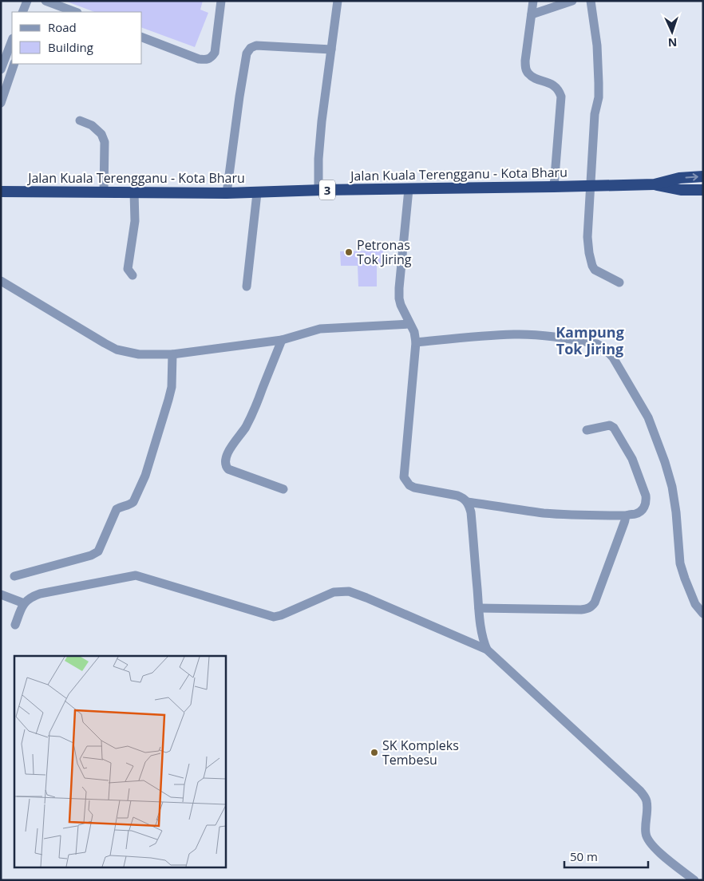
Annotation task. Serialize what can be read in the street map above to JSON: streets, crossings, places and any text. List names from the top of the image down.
{
  "streets": {
    "highway": ["Jalan Kuala Terengganu - Kota Bharu", "3"]
  },
  "crossings": [
    ["Jalan Kuala Terengganu - Kota Bharu", "3"]
  ],
  "districts": ["Kampung Tok Jiring"],
  "places": ["Petronas Tok Jiring", "SK Kompleks Tembesu"],
  "legend": ["Road", "Building"],
  "scale_bar": "50 m",
  "north": "bottom"
}
